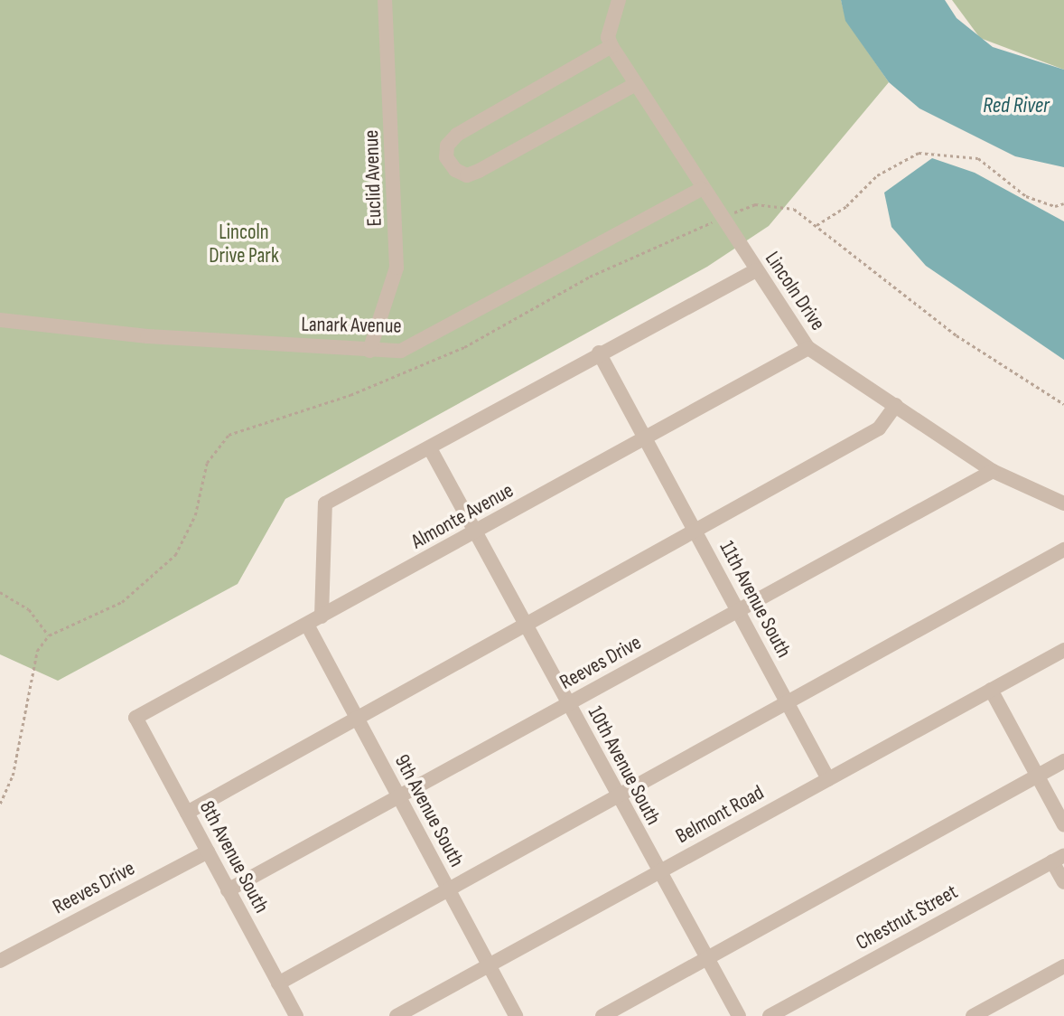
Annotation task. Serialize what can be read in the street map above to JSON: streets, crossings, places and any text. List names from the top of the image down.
{
  "streets": {
    "street": [
      "Euclid Avenue",
      "Lincoln Drive",
      "Lanark Avenue",
      "Almonte Avenue",
      "11th Avenue South",
      "Reeves Drive",
      "10th Avenue South",
      "9th Avenue South",
      "Belmont Road",
      "8th Avenue South",
      "Chestnut Street"
    ]
  },
  "crossings": [
    ["Euclid Avenue", "Lanark Avenue"],
    ["Lincoln Drive", "Lanark Avenue"],
    ["Lincoln Drive", "Almonte Avenue"],
    ["Lincoln Drive", "Reeves Drive"],
    ["Almonte Avenue", "11th Avenue South"],
    ["Almonte Avenue", "10th Avenue South"],
    ["Almonte Avenue", "9th Avenue South"],
    ["Almonte Avenue", "8th Avenue South"],
    ["11th Avenue South", "Reeves Drive"],
    ["11th Avenue South", "Belmont Road"],
    ["Reeves Drive", "10th Avenue South"],
    ["Reeves Drive", "9th Avenue South"],
    ["Reeves Drive", "8th Avenue South"],
    ["10th Avenue South", "Belmont Road"],
    ["9th Avenue South", "Belmont Road"]
  ],
  "water": ["Red River"],
  "parks": ["Lincoln Drive Park"]
}
